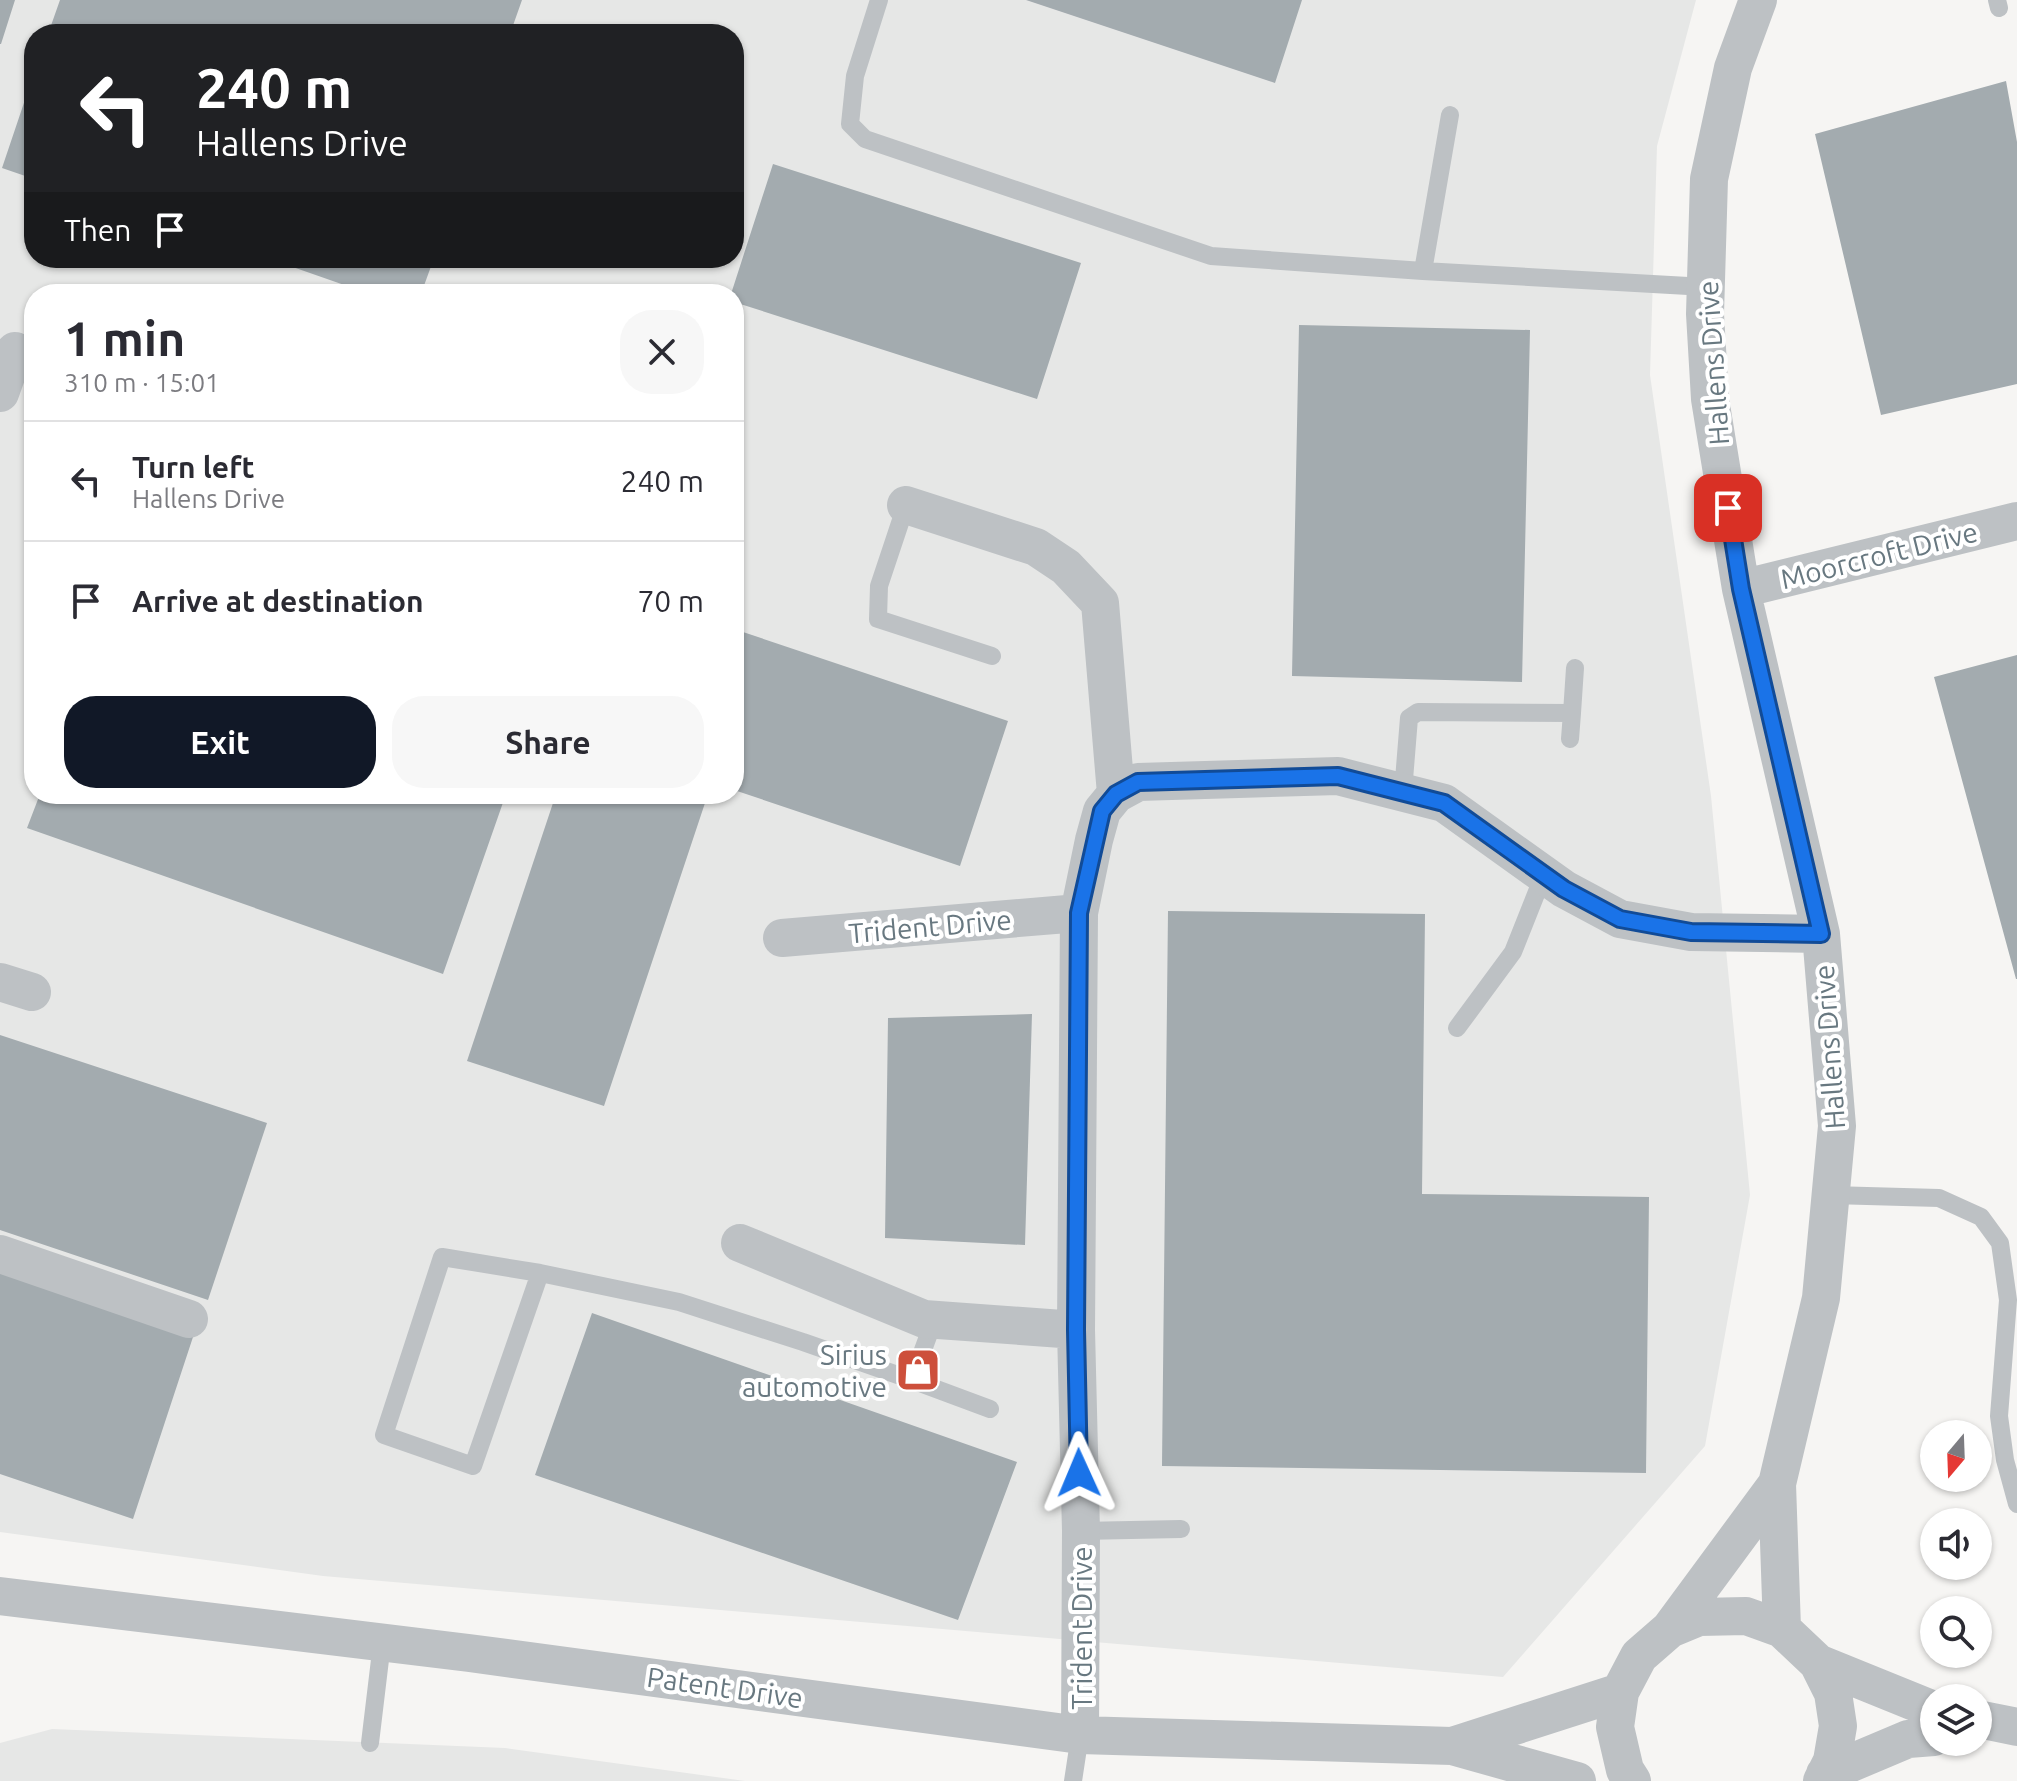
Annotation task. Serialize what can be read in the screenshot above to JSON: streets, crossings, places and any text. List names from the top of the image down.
{
  "streets": {
    "street": [
      "Hallens Drive",
      "Moorcroft Drive",
      "Trident Drive",
      "Patent Drive"
    ]
  },
  "crossings": [
    ["Hallens Drive", "Moorcroft Drive"],
    ["Trident Drive", "Patent Drive"]
  ],
  "places": {
    "shop": ["Sirius automotive"]
  },
  "north": "bottom",
  "page": {
    "turn": ["240 m", "Hallens Drive"],
    "then": "Then",
    "heading": ["1 min", "310 m · 15:01"],
    "list": [
      {
        "name": "Turn left",
        "note": "Hallens Drive",
        "value": "240 m"
      },
      {
        "name": "Arrive at destination",
        "value": "70 m"
      }
    ],
    "buttons": ["Exit", "Share"]
  }
}
